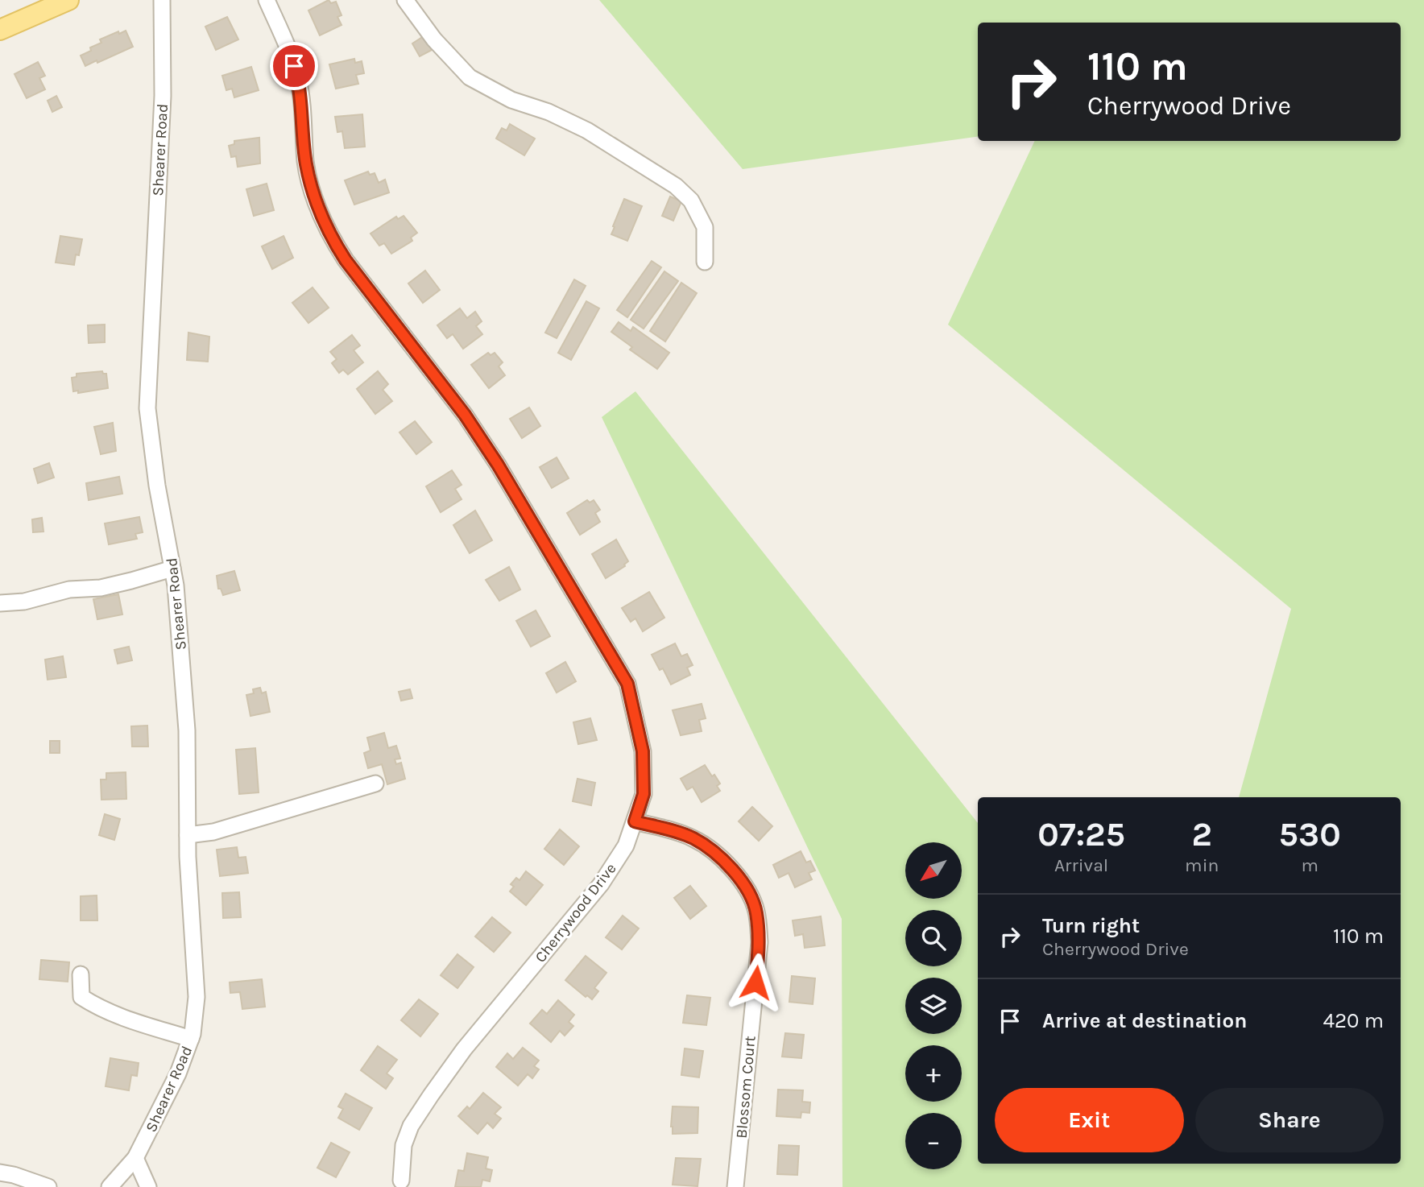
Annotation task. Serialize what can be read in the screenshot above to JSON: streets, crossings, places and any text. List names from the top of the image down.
{
  "streets": {
    "street": ["Shearer Road", "Cherrywood Drive", "Blossom Court"]
  },
  "crossings": [
    ["Cherrywood Drive", "Blossom Court"]
  ],
  "north": "bottom left",
  "page": {
    "turn": ["110 m", "Cherrywood Drive"],
    "eta": [
      "07:25",
      "Arrival",
      "2",
      "min",
      "530",
      "m"
    ],
    "map_buttons": ["+", "−"],
    "list": [
      {
        "name": "Turn right",
        "note": "Cherrywood Drive",
        "value": "110 m"
      },
      {
        "name": "Arrive at destination",
        "value": "420 m"
      }
    ],
    "buttons": ["Exit", "Share"]
  }
}
